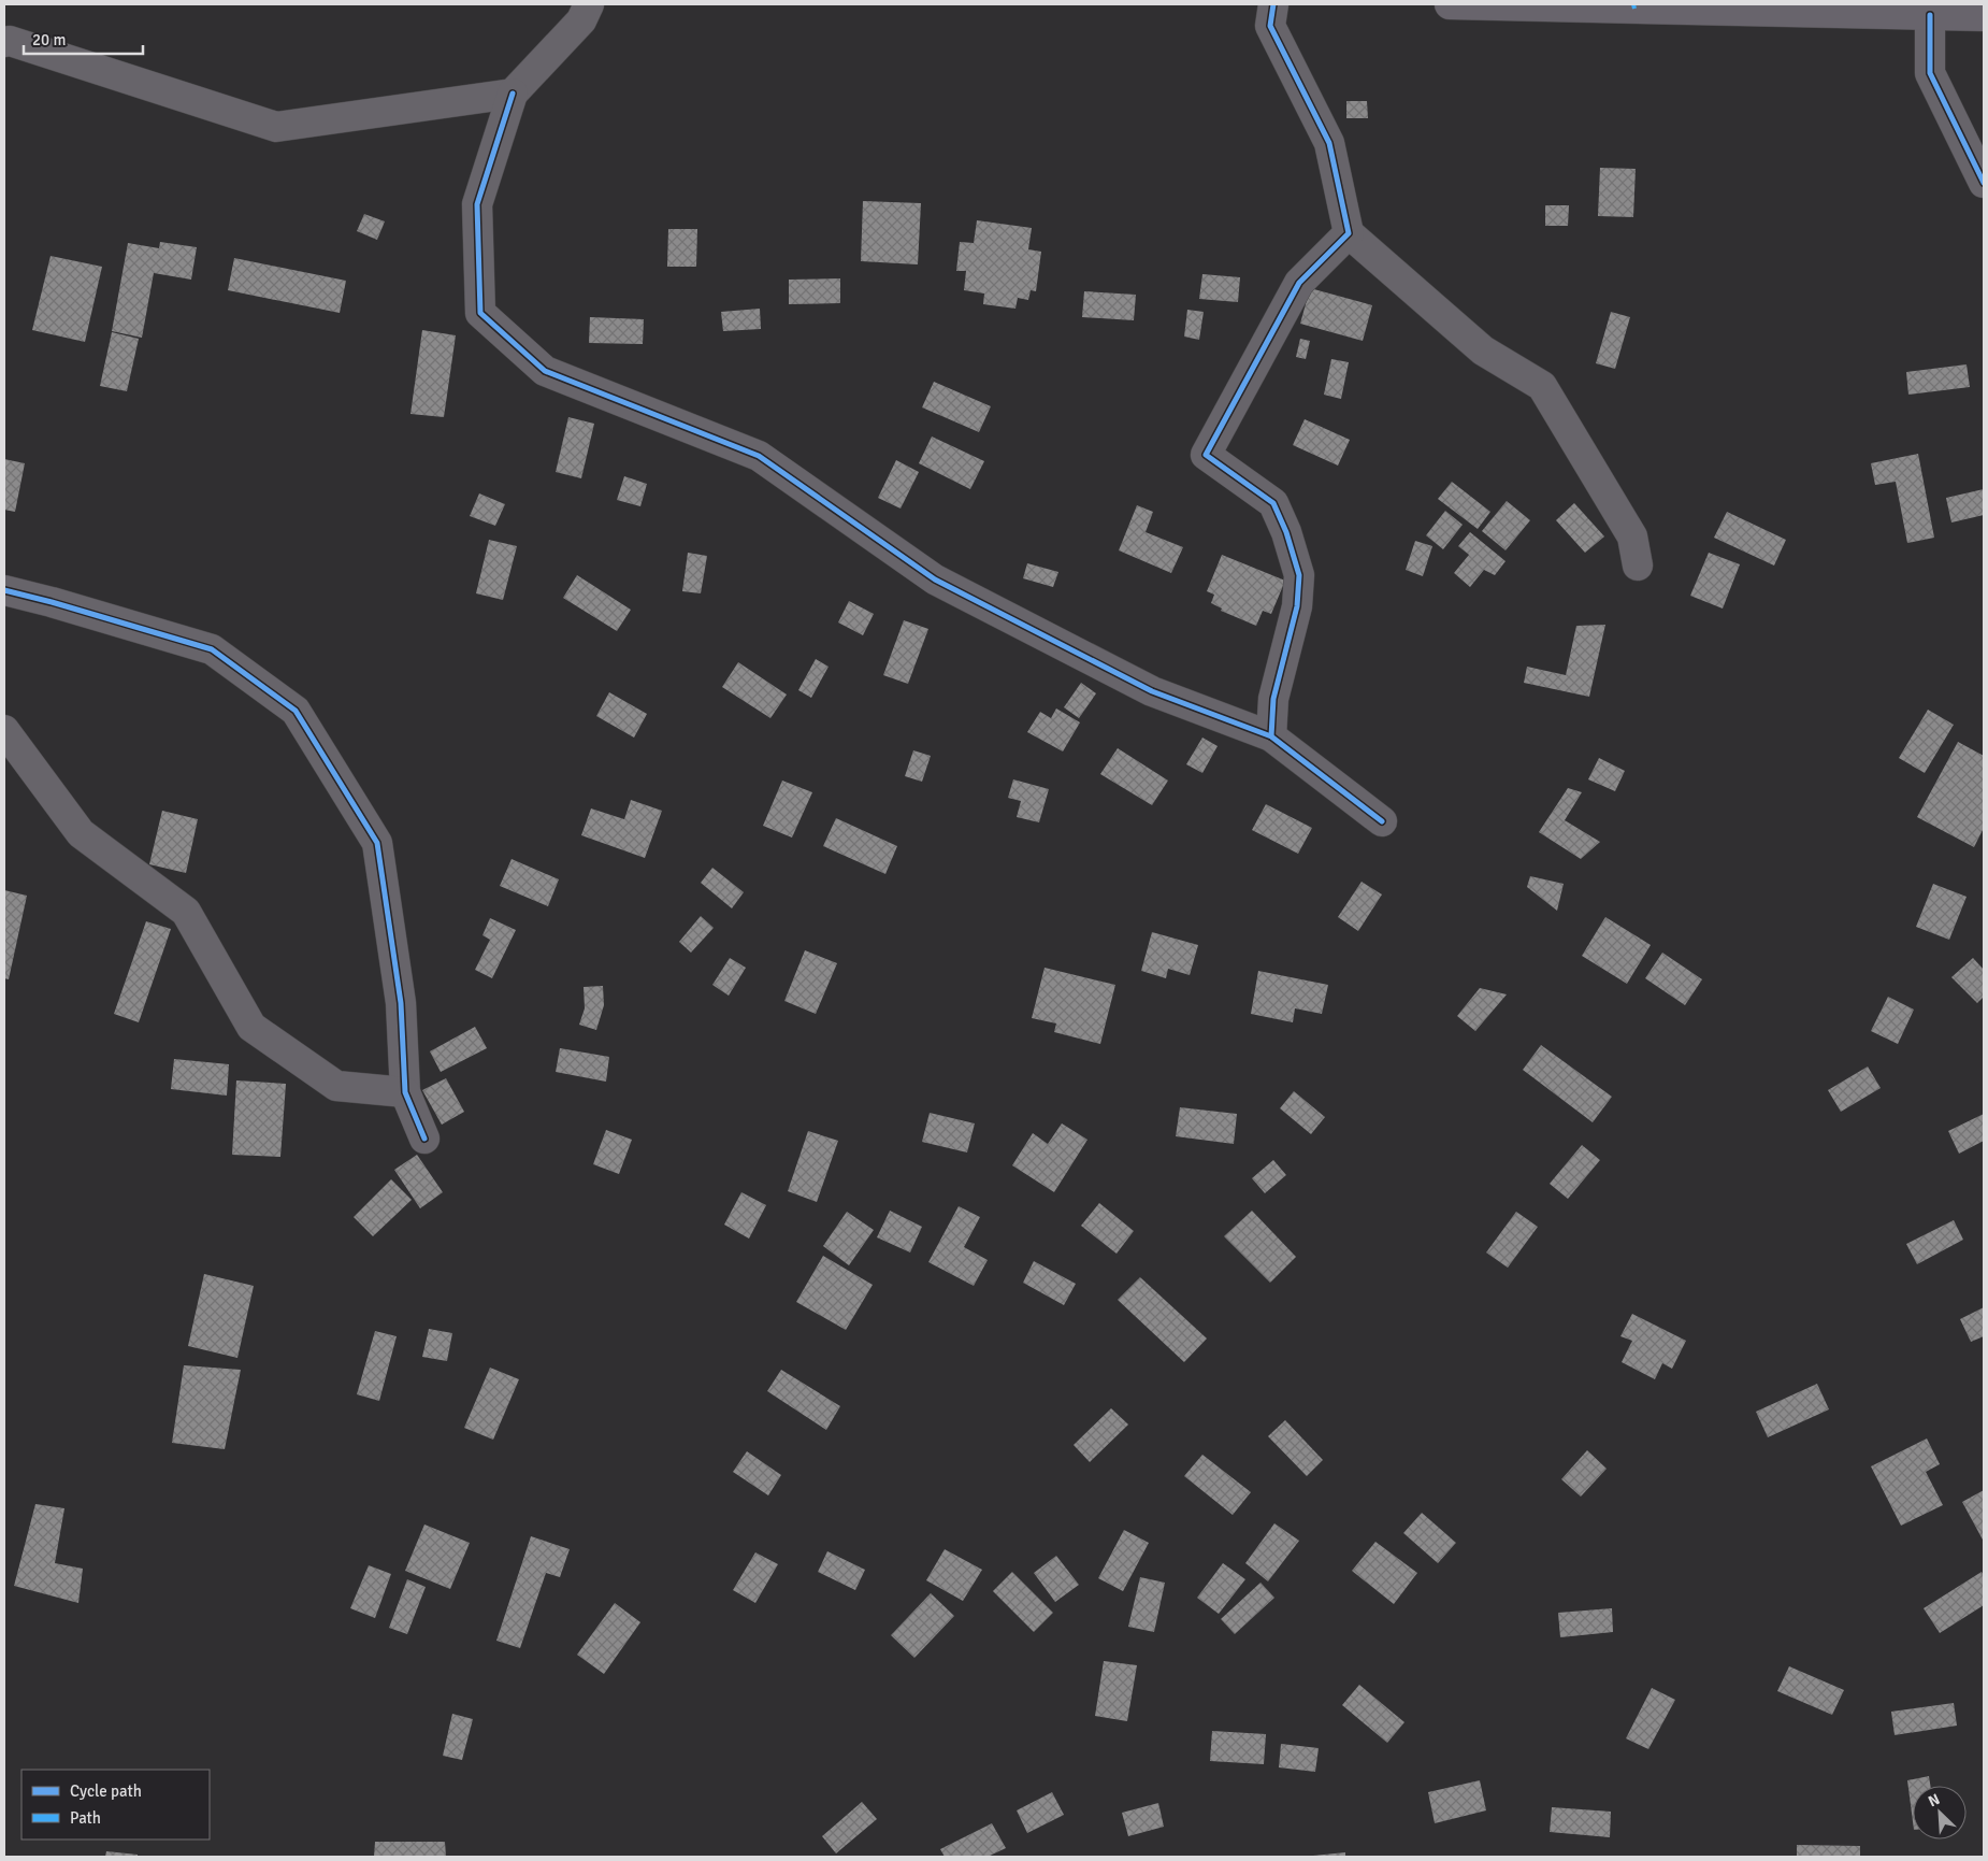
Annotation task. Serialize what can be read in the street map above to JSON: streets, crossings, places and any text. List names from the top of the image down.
{
  "legend": ["Cycle path", "Path"],
  "scale_bar": "20 m",
  "north": "top left"
}
